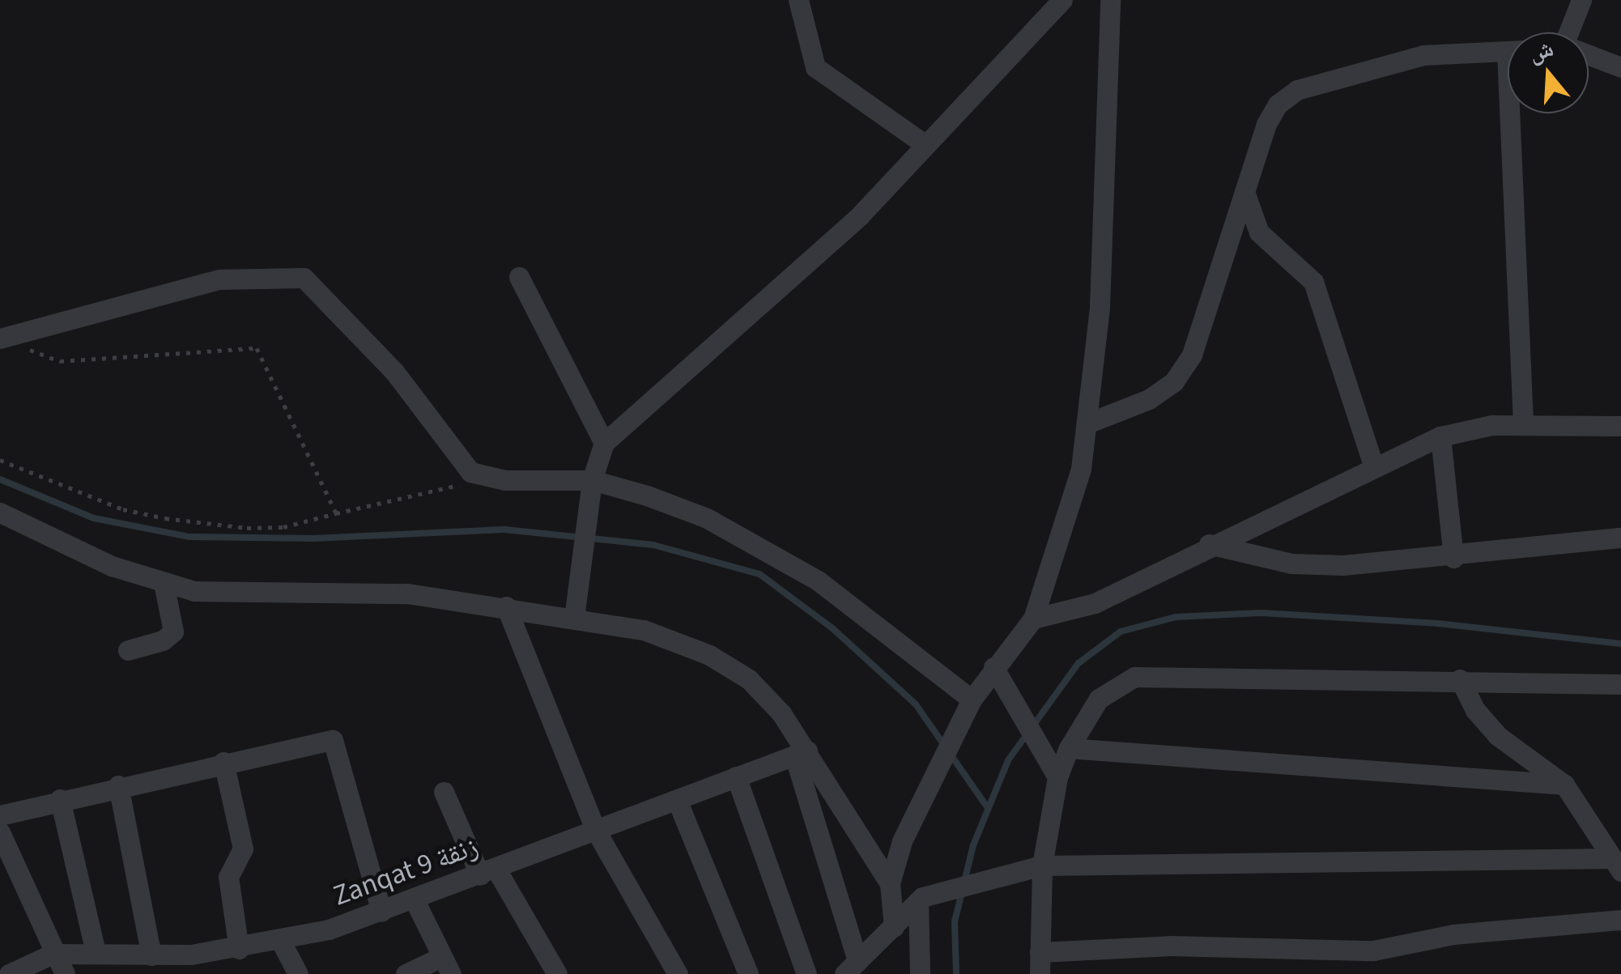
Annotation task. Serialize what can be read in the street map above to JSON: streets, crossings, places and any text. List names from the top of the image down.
{
  "streets": {
    "street": ["Zanqat 9 زنقة"]
  },
  "north": "top"
}
